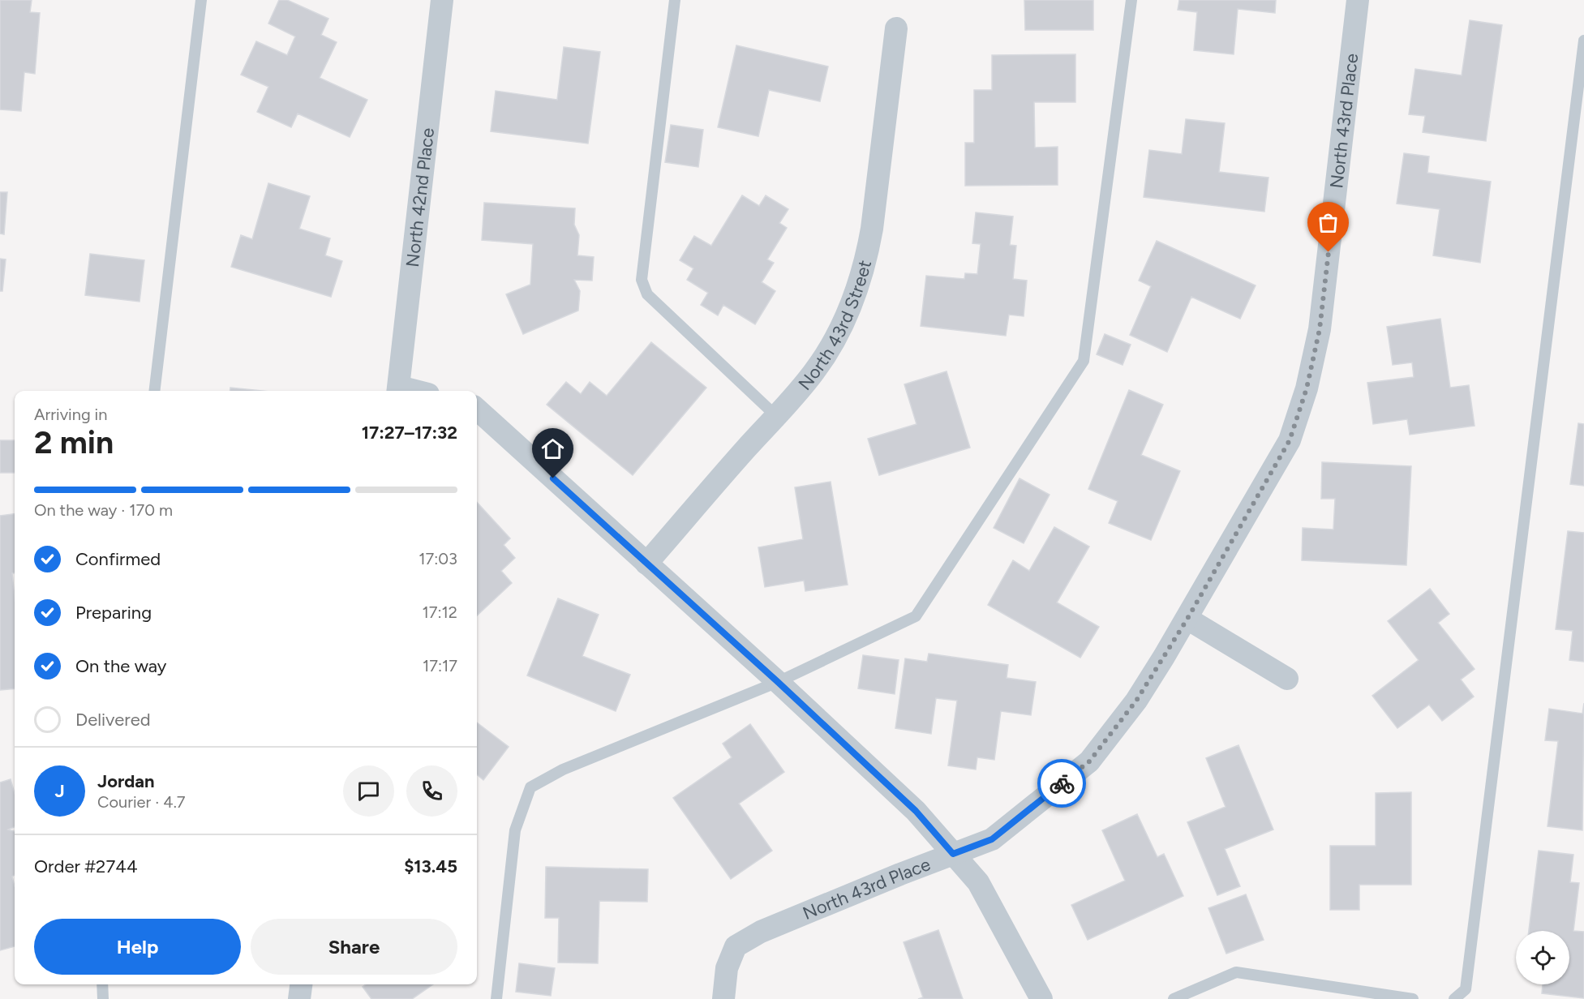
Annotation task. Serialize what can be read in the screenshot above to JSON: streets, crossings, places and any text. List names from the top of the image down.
{
  "streets": {
    "street": ["North 43rd Place", "North 42nd Place", "North 43rd Street"]
  },
  "page": {
    "heading": ["2 min", "Arriving in", "17:27–17:32"],
    "panel": [
      "Jordan",
      "Courier · 4.7",
      "Order #2744",
      "$13.45"
    ],
    "bar": "On the way · 170 m",
    "list": [
      ["Confirmed", "17:03"],
      ["Preparing", "17:12"],
      ["On the way", "17:17"],
      "Delivered"
    ],
    "round": "J",
    "buttons": ["Help", "Share"]
  }
}
